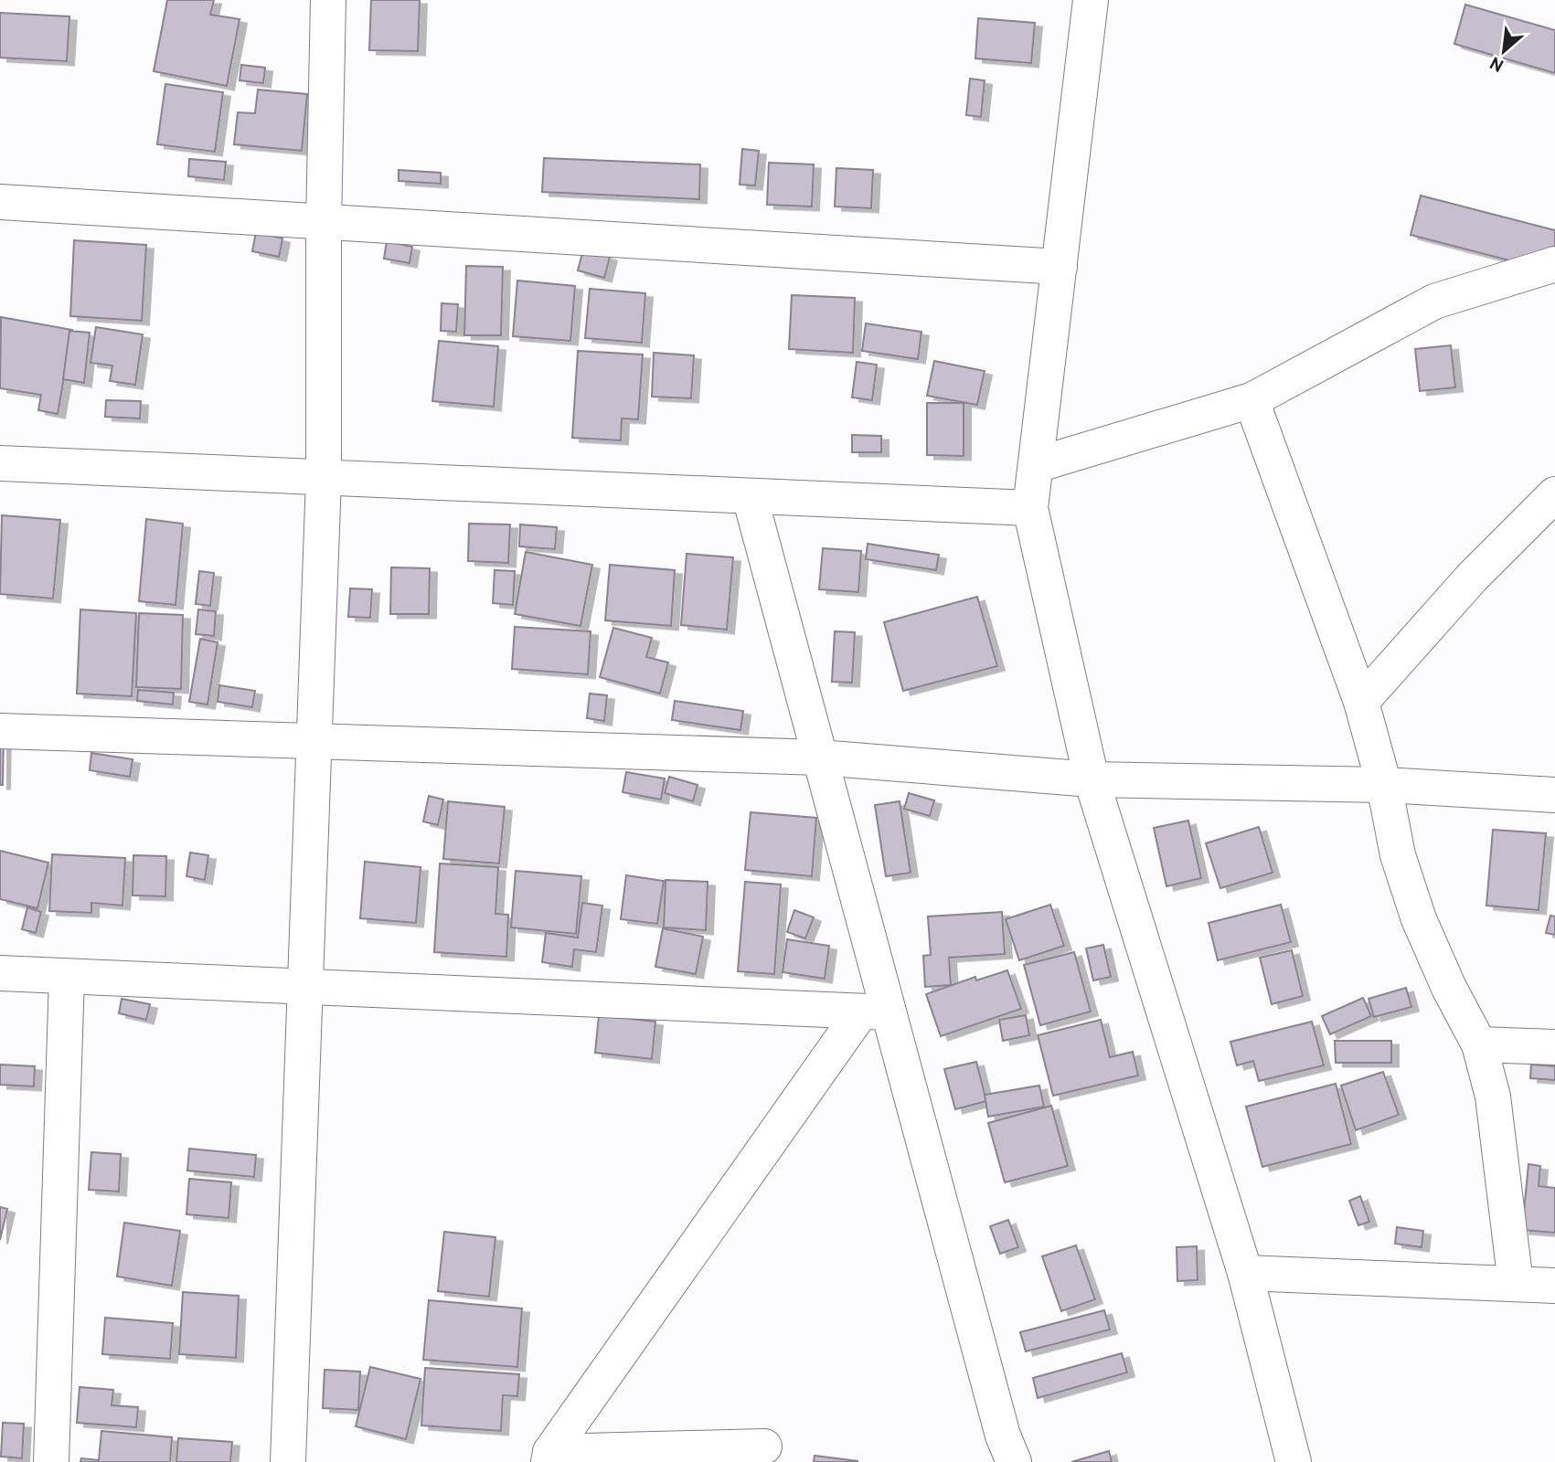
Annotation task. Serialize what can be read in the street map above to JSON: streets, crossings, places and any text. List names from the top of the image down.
{
  "north": "bottom left"
}
